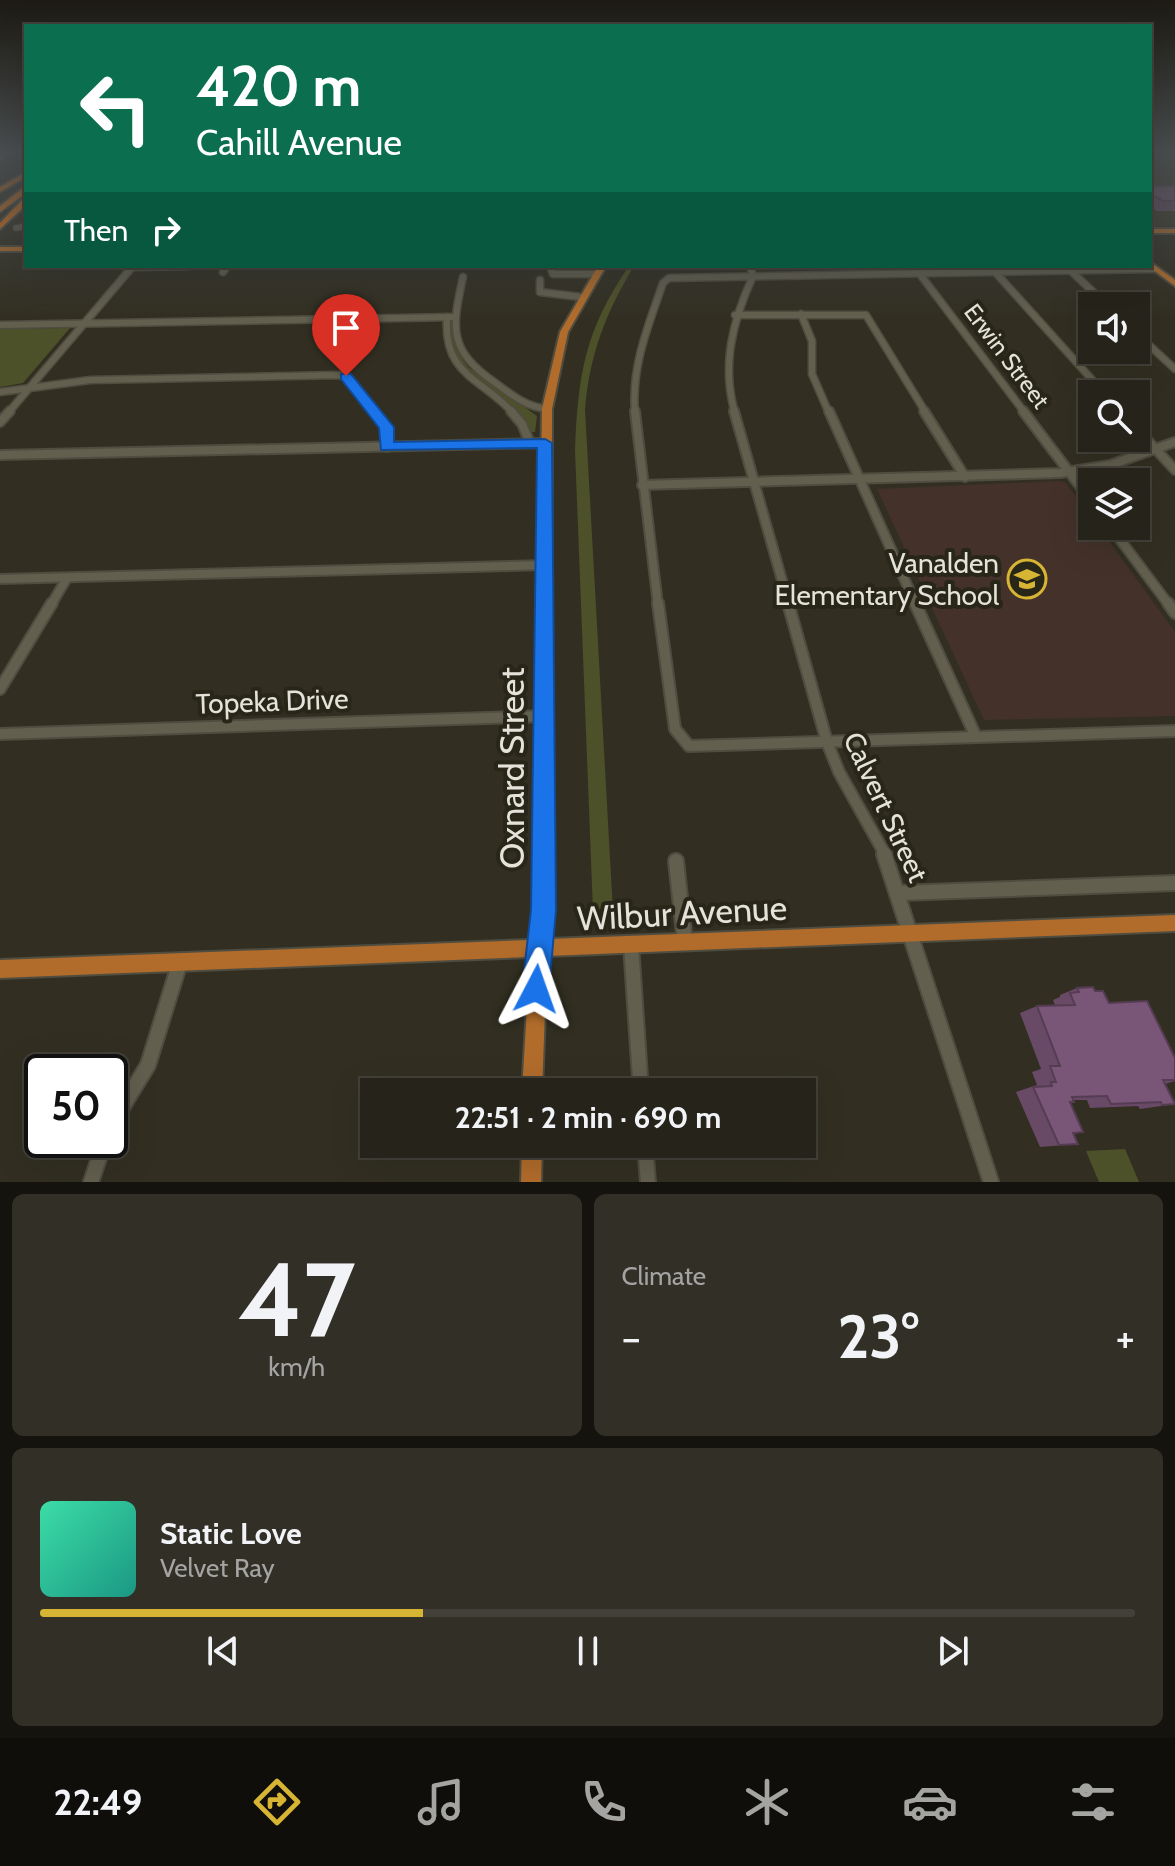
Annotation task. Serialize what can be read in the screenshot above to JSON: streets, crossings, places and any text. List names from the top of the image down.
{
  "streets": {
    "main road": ["Oxnard Street", "Wilbur Avenue"],
    "street": ["Erwin Street", "Topeka Drive", "Calvert Street"]
  },
  "crossings": [
    ["Topeka Drive", "Oxnard Street"],
    ["Oxnard Street", "Wilbur Avenue"],
    ["Calvert Street", "Wilbur Avenue"]
  ],
  "places": {
    "school or university": ["Vanalden Elementary School"]
  },
  "page": {
    "turn": ["420 m", "Cahill Avenue"],
    "then": "Then",
    "limit": "50",
    "trip": "22:51 · 2 min · 690 m",
    "tile": [
      ["47", "km/h"],
      "Climate"
    ],
    "heat": ["−", "23°", "+"],
    "song": ["Static Love", "Velvet Ray"],
    "tabs": "22:49"
  }
}
